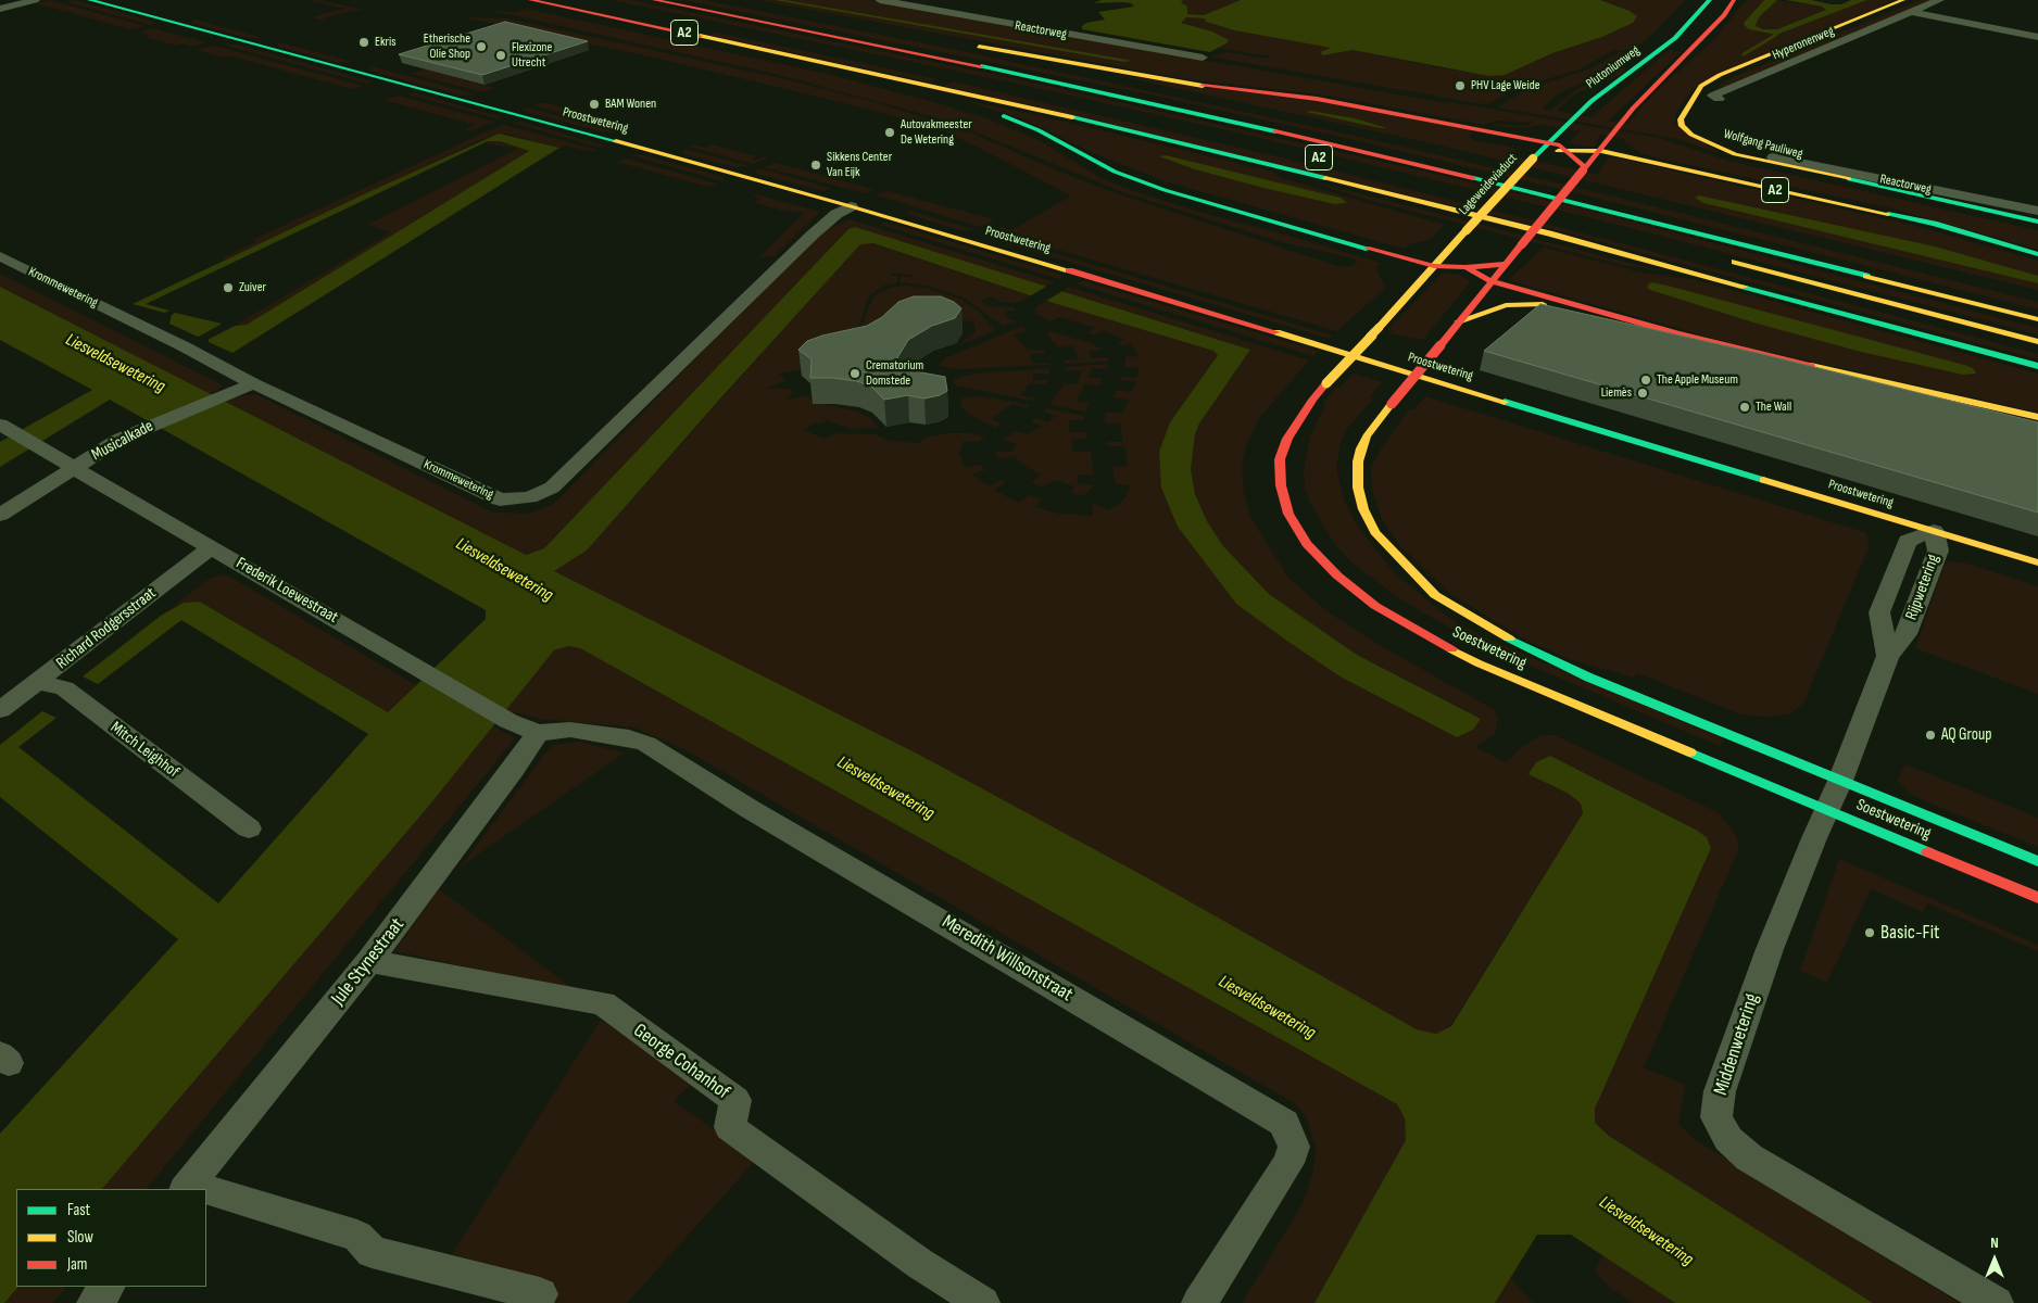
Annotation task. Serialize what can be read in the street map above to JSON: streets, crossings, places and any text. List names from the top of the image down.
{
  "streets": {
    "main road": [
      "A2",
      "Plutoniumweg",
      "Proostwetering",
      "Wolfgang Pauliweg",
      "Lageweideviaduct",
      "Soestwetering"
    ],
    "street": [
      "Reactorweg",
      "Hyperonenweg",
      "Krommewetering",
      "Musicalkade",
      "Rijpwetering",
      "Frederik Loewestraat",
      "Richard Rodgersstraat",
      "Mitch Leighhof",
      "Meredith Willsonstraat",
      "Jule Stynestraat",
      "Middenwetering",
      "George Cohanhof"
    ]
  },
  "crossings": [
    ["A2", "Plutoniumweg"],
    ["A2", "Lageweideviaduct"],
    ["A2", "Soestwetering"],
    ["Hyperonenweg", "Wolfgang Pauliweg"],
    ["Plutoniumweg", "Lageweideviaduct"],
    ["Proostwetering", "Krommewetering"],
    ["Proostwetering", "Rijpwetering"],
    ["Lageweideviaduct", "Soestwetering"],
    ["Krommewetering", "Musicalkade"],
    ["Musicalkade", "Frederik Loewestraat"],
    ["Rijpwetering", "Soestwetering"],
    ["Rijpwetering", "Middenwetering"],
    ["Frederik Loewestraat", "Richard Rodgersstraat"],
    ["Frederik Loewestraat", "Meredith Willsonstraat"],
    ["Frederik Loewestraat", "Jule Stynestraat"],
    ["Richard Rodgersstraat", "Mitch Leighhof"],
    ["Soestwetering", "Middenwetering"],
    ["Meredith Willsonstraat", "Jule Stynestraat"],
    ["Jule Stynestraat", "George Cohanhof"]
  ],
  "water": ["Liesveldsewetering"],
  "places": [
    "Ekris",
    "Etherische Olie Shop",
    "Flexizone Utrecht",
    "PHV Lage Weide",
    "BAM Wonen",
    "Autovakmeester De Wetering",
    "Sikkens Center Van Eijk",
    "Zuiver",
    "Crematorium Domstede",
    "The Apple Museum",
    "Liemès",
    "The Wall",
    "AQ Group",
    "Basic-Fit"
  ],
  "legend": ["Fast", "Slow", "Jam"],
  "north": "top"
}
